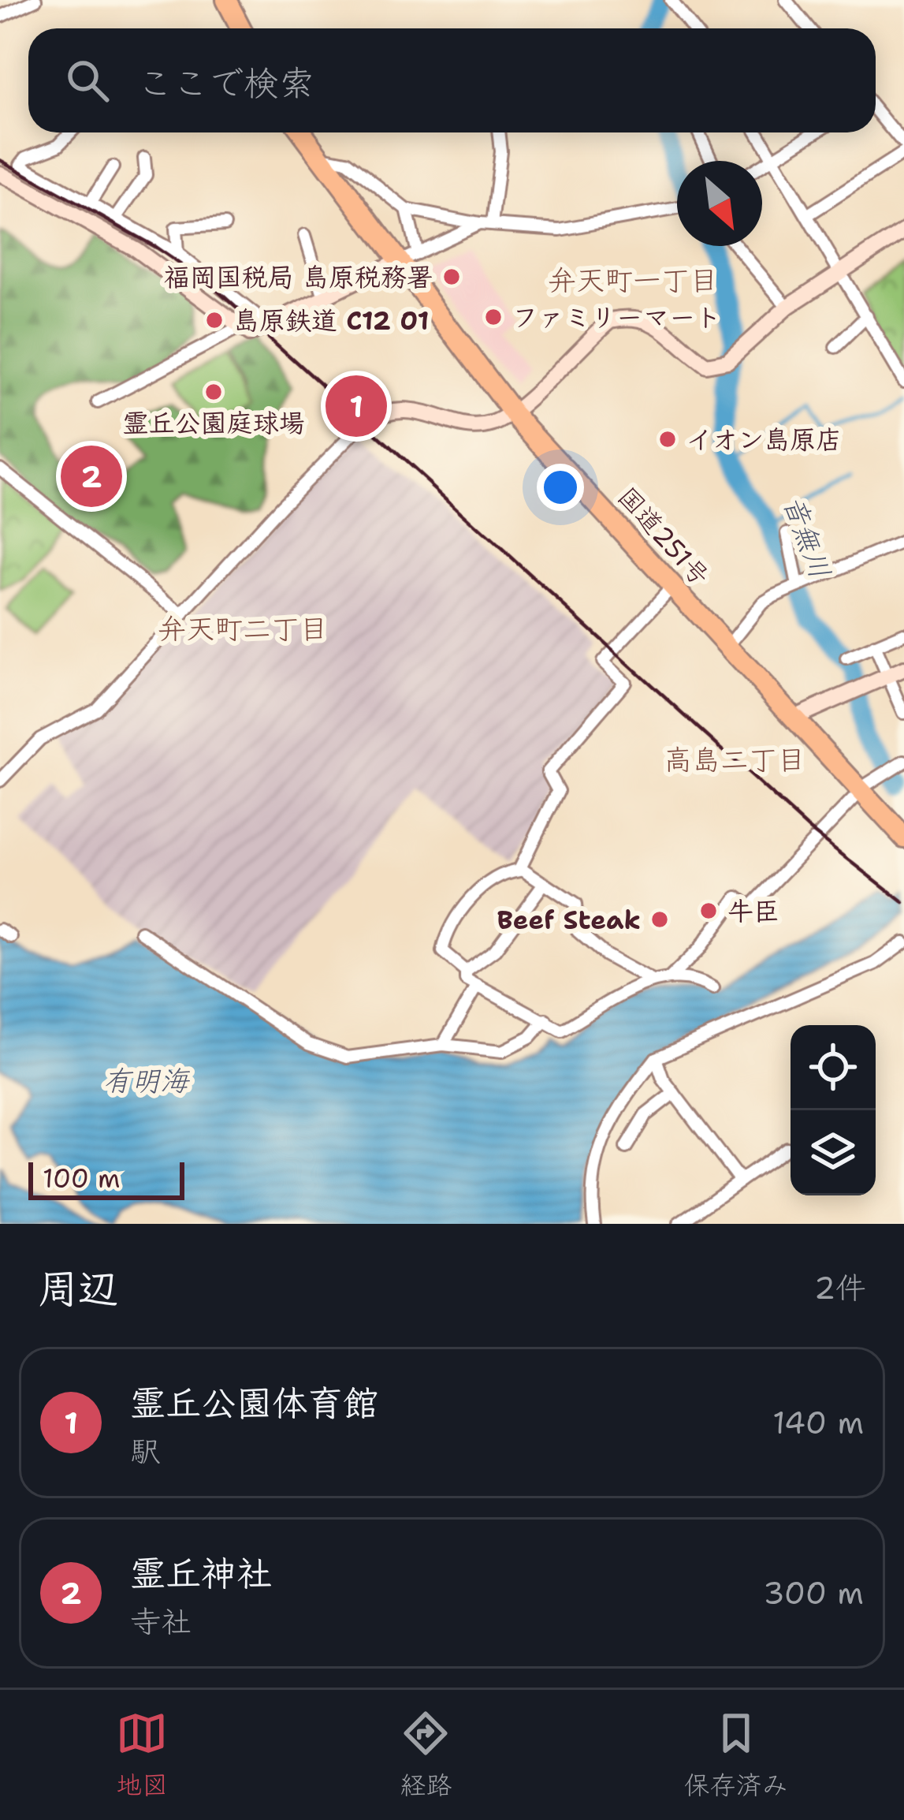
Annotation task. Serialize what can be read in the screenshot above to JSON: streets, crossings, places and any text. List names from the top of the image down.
{
  "streets": {
    "highway": ["国道251号"]
  },
  "districts": ["弁天町一丁目", "弁天町二丁目", "高島二丁目"],
  "water": ["音無川", "有明海"],
  "places": [
    "福岡国税局 島原税務署",
    "ファミリーマート",
    "島原鉄道 C12 01",
    "霊丘公園庭球場",
    "イオン島原店",
    "牛臣",
    "Beef Steak"
  ],
  "scale_bar": "100 m",
  "north": "bottom right",
  "page": {
    "search": "ここで検索",
    "pins": ["1", "2"],
    "scale": "100 m",
    "heading": ["周辺", "2件"],
    "list": [
      {
        "mark": "1",
        "name": "霊丘公園体育館",
        "note": "駅",
        "value": "140 m"
      },
      {
        "mark": "2",
        "name": "霊丘神社",
        "note": "寺社",
        "value": "300 m"
      }
    ],
    "nav": ["地図", "経路", "保存済み"]
  }
}
